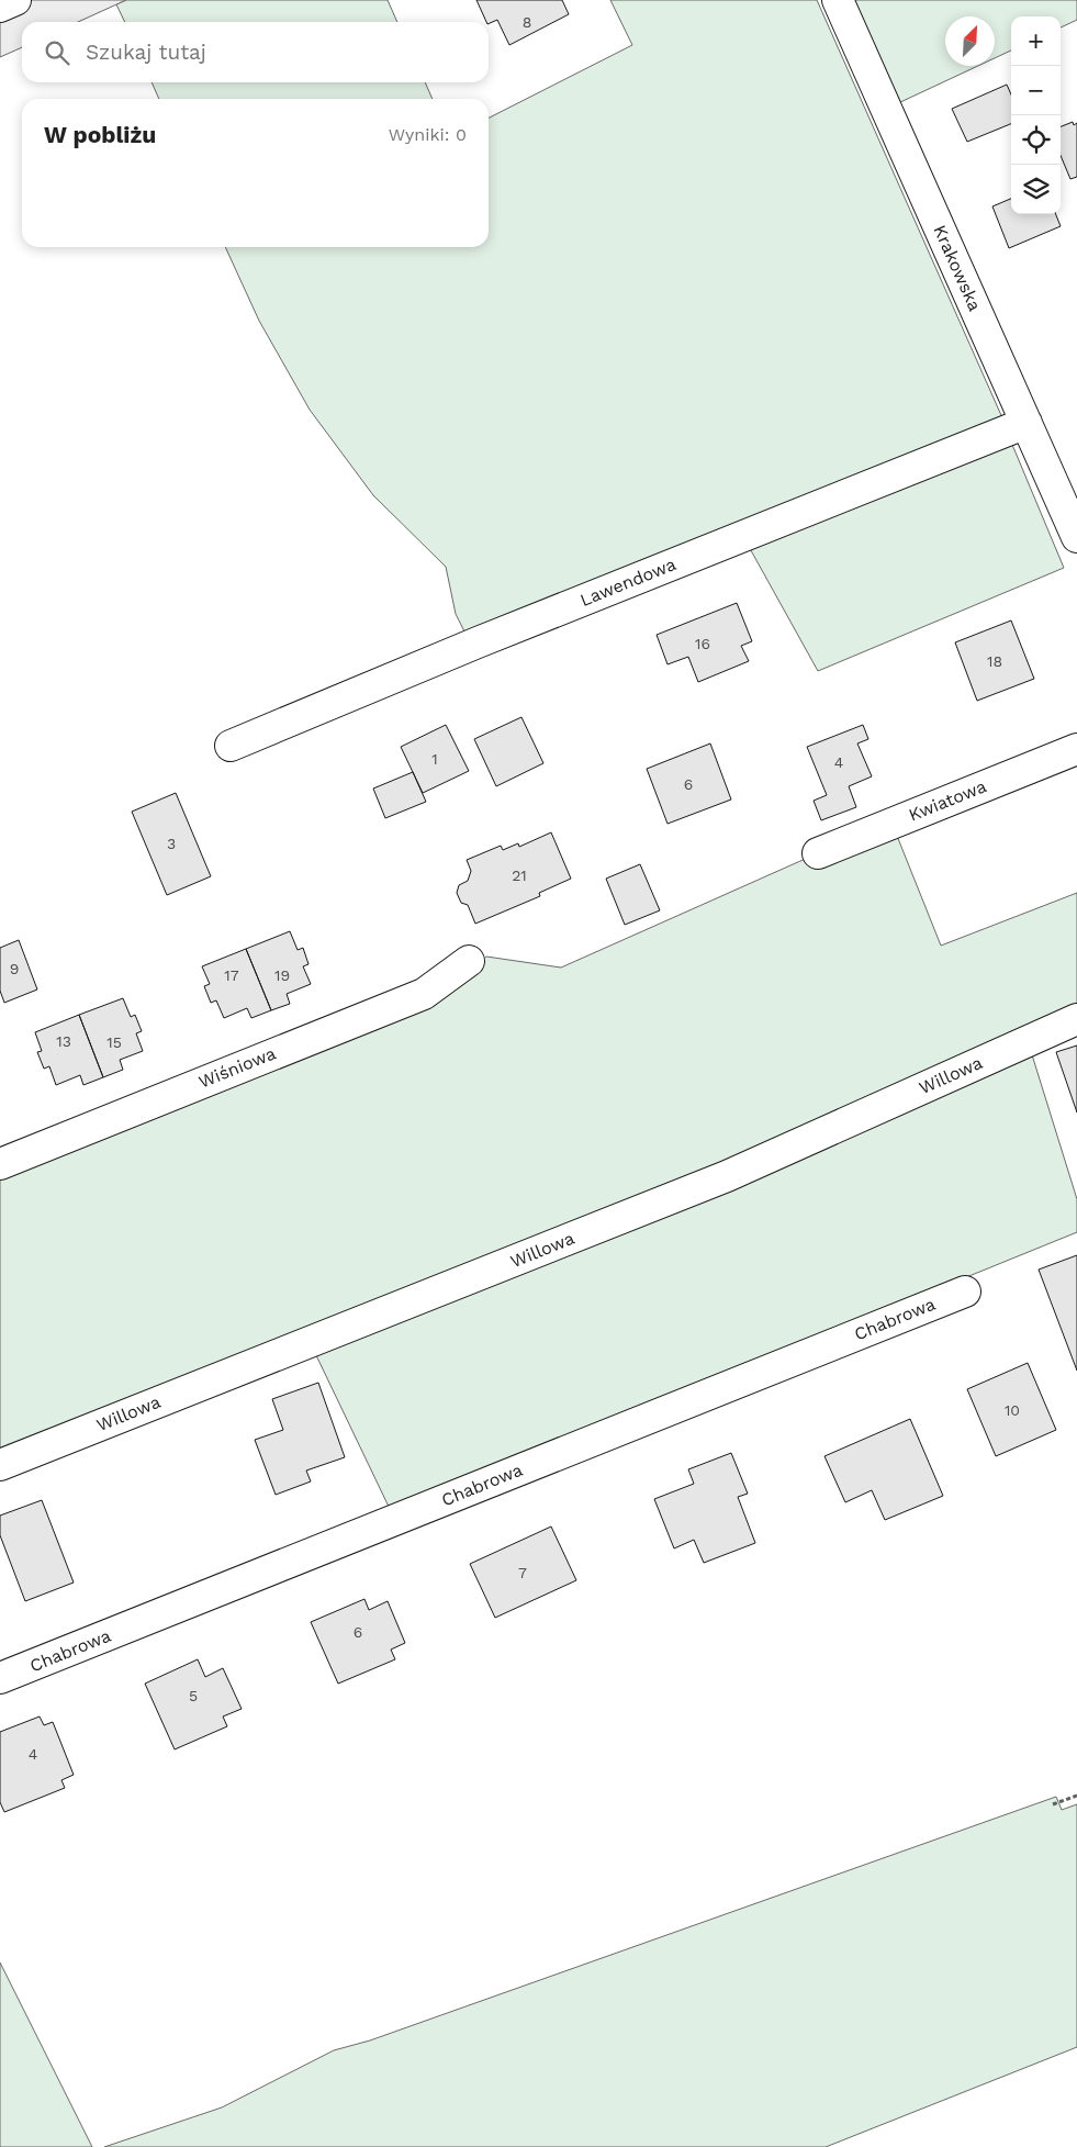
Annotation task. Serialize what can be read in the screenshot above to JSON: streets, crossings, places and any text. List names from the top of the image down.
{
  "streets": {
    "street": [
      "Krakowska",
      "Lawendowa",
      "Kwiatowa",
      "Wiśniowa",
      "Willowa",
      "Chabrowa"
    ]
  },
  "crossings": [
    ["Krakowska", "Lawendowa"]
  ],
  "house_numbers": [
    "8",
    "16",
    "18",
    "1",
    "4",
    "6",
    "3",
    "21",
    "9",
    "17",
    "19",
    "13",
    "15",
    "10",
    "7",
    "6",
    "5",
    "4"
  ],
  "north": "top right",
  "page": {
    "map_buttons": ["+", "−"],
    "search": "Szukaj tutaj",
    "heading": ["W pobliżu", "Wyniki: 0"]
  }
}
